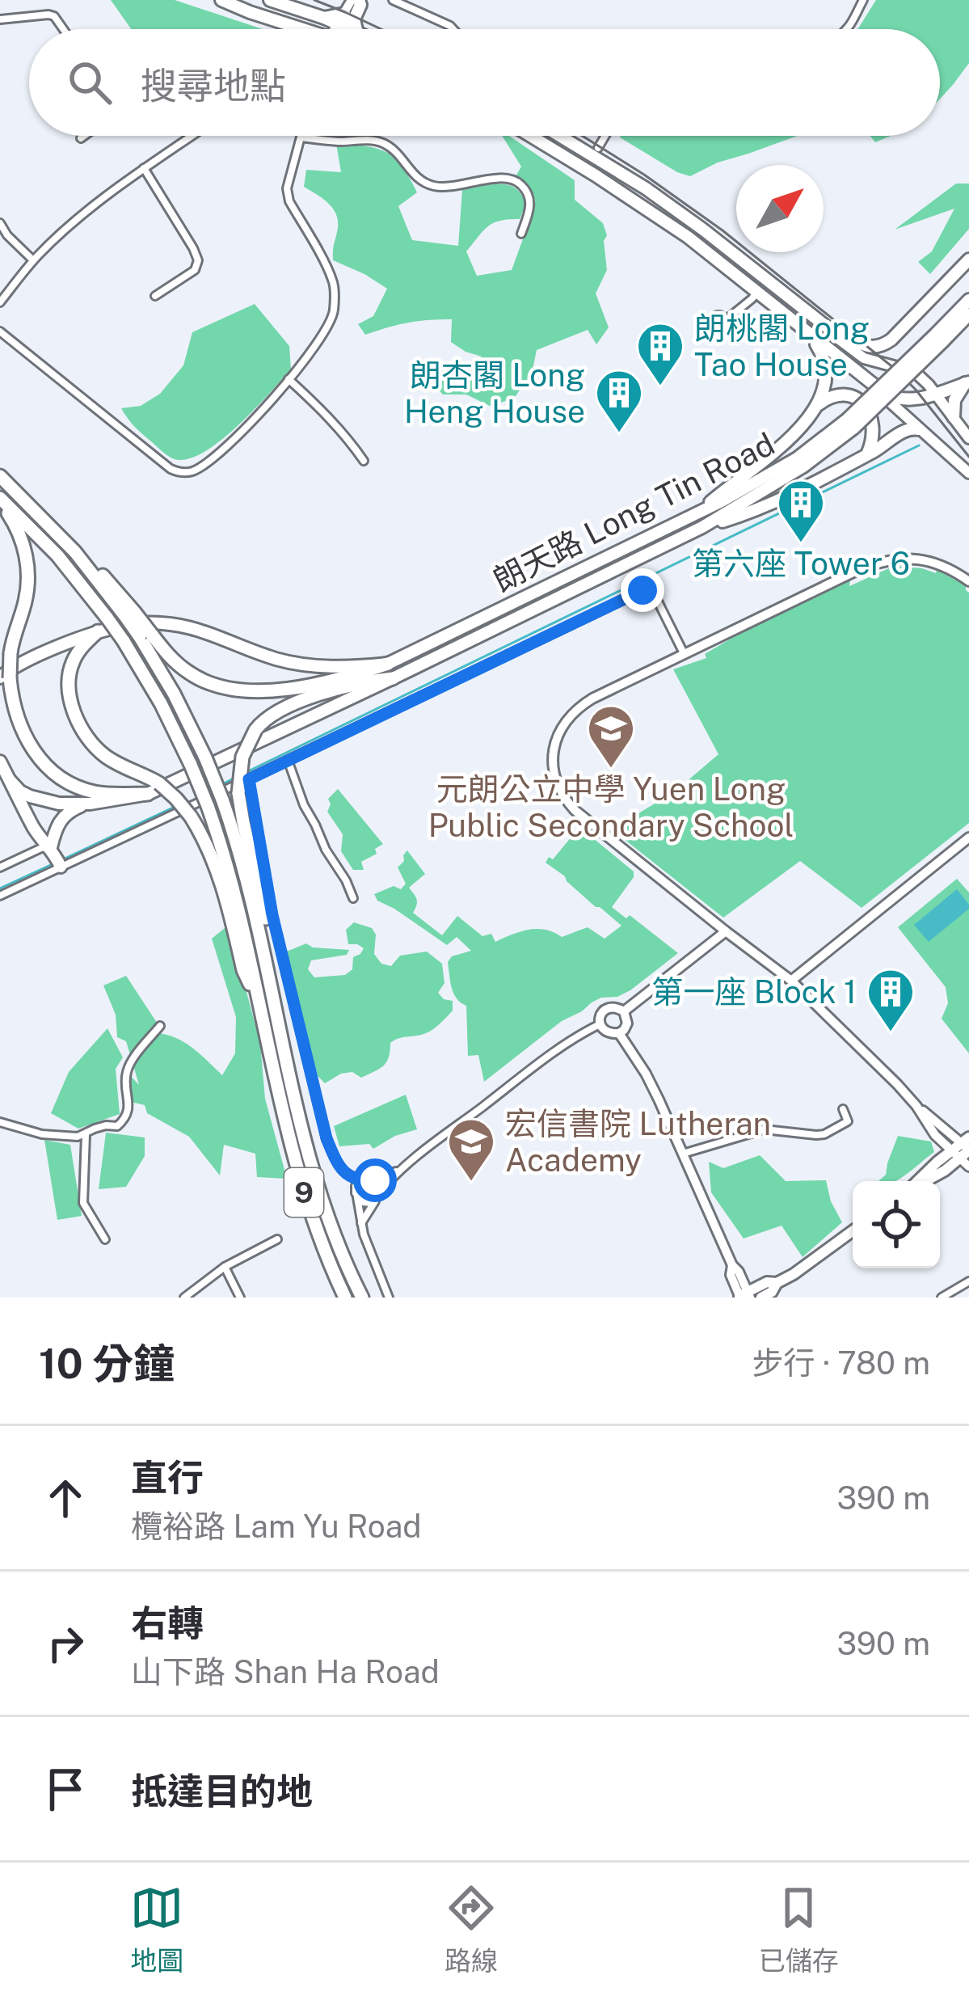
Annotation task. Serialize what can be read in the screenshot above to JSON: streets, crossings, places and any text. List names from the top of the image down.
{
  "streets": {
    "highway": ["9"],
    "main road": ["朗天路 Long Tin Road"]
  },
  "places": {
    "building": [
      "朗桃閣 Long Tao House",
      "朗杏閣 Long Heng House",
      "第六座 Tower 6",
      "第一座 Block 1"
    ],
    "school or university": ["元朗公立中學 Yuen Long Public Secondary School", "宏信書院 Lutheran Academy"]
  },
  "north": "top right",
  "page": {
    "search": "搜尋地點",
    "heading": ["10 分鐘", "步行 · 780 m"],
    "list": [
      ["直行", "欖裕路 Lam Yu Road", "390 m"],
      ["右轉", "山下路 Shan Ha Road", "390 m"],
      "抵達目的地"
    ],
    "nav": ["地圖", "路線", "已儲存"]
  }
}
